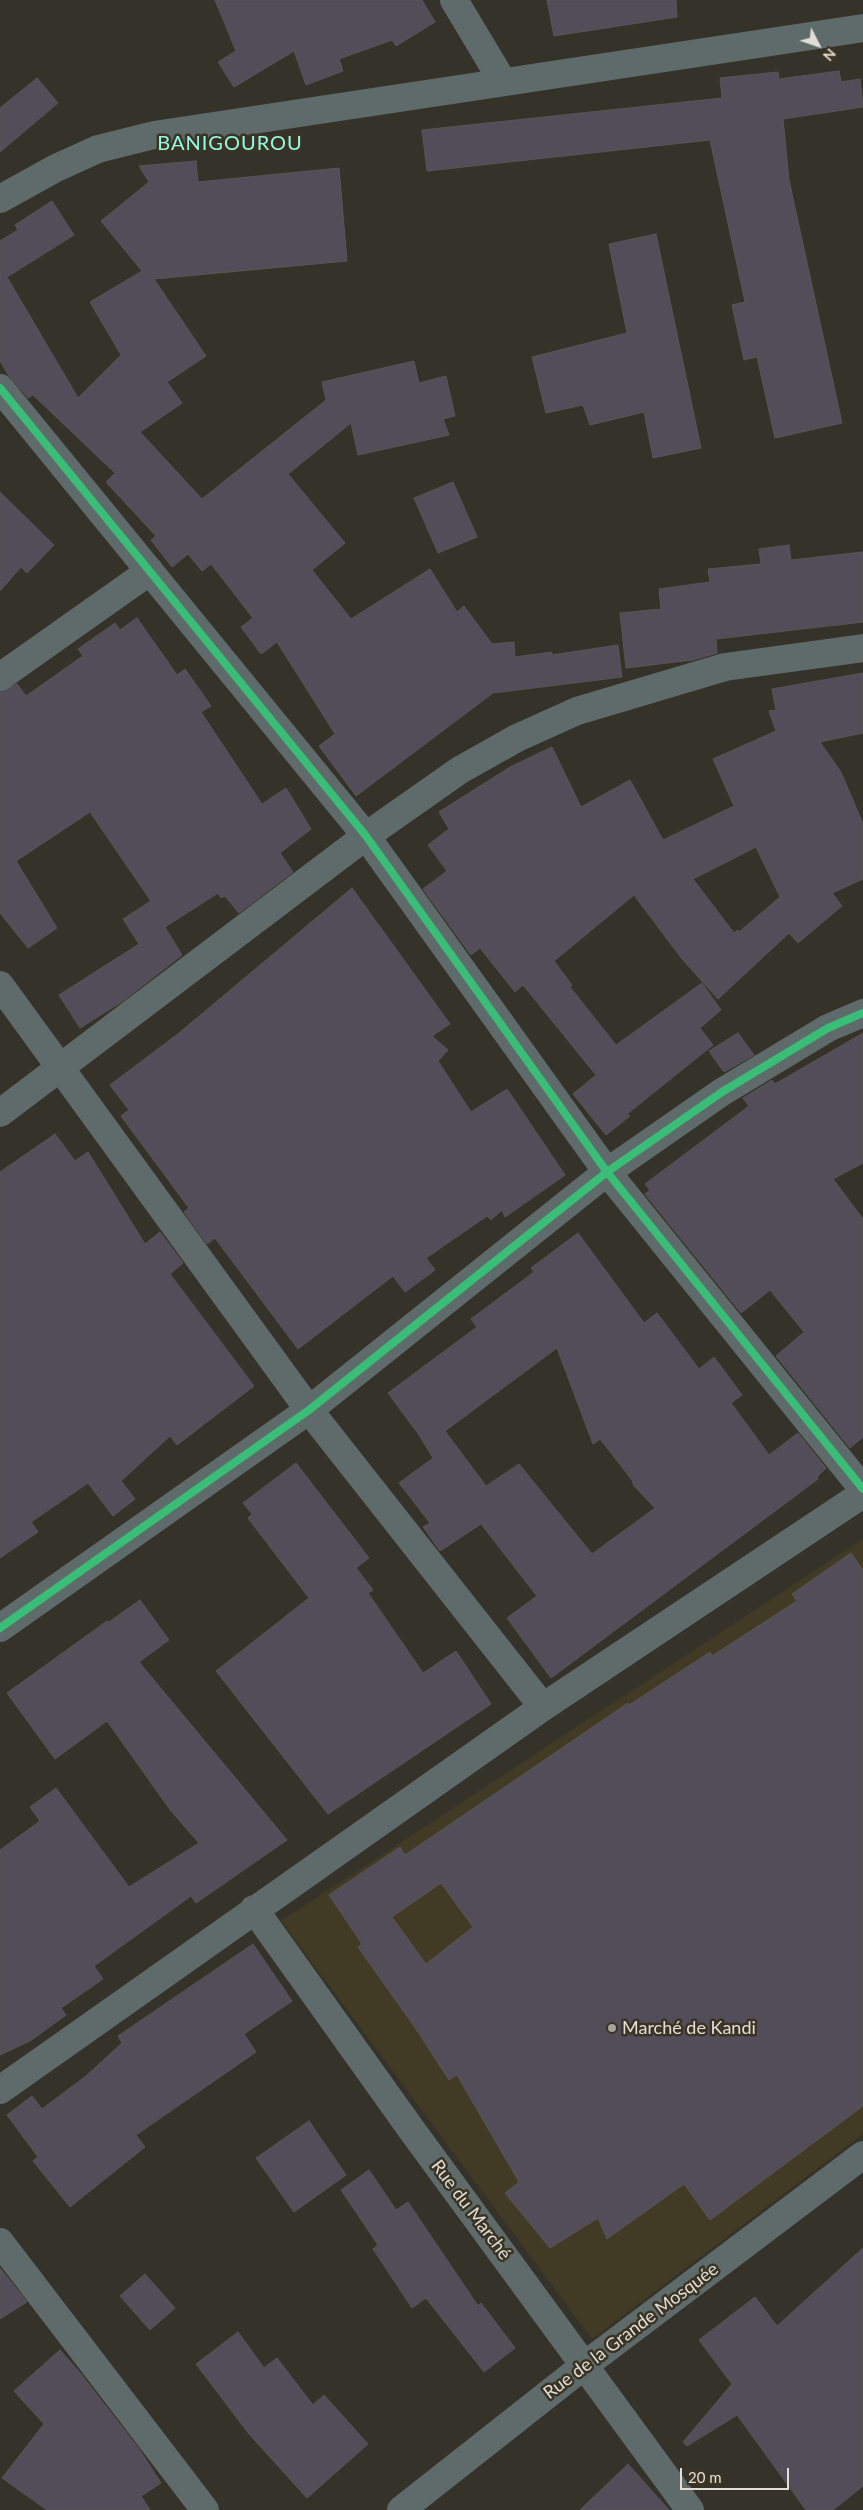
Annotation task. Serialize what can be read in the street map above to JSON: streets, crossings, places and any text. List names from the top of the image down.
{
  "streets": {
    "street": ["Rue du Marché", "Rue de la Grande Mosquée"]
  },
  "crossings": [
    ["Rue du Marché", "Rue de la Grande Mosquée"]
  ],
  "districts": ["BANIGOUROU"],
  "places": ["Marché de Kandi"],
  "scale_bar": "20 m",
  "north": "bottom right"
}
